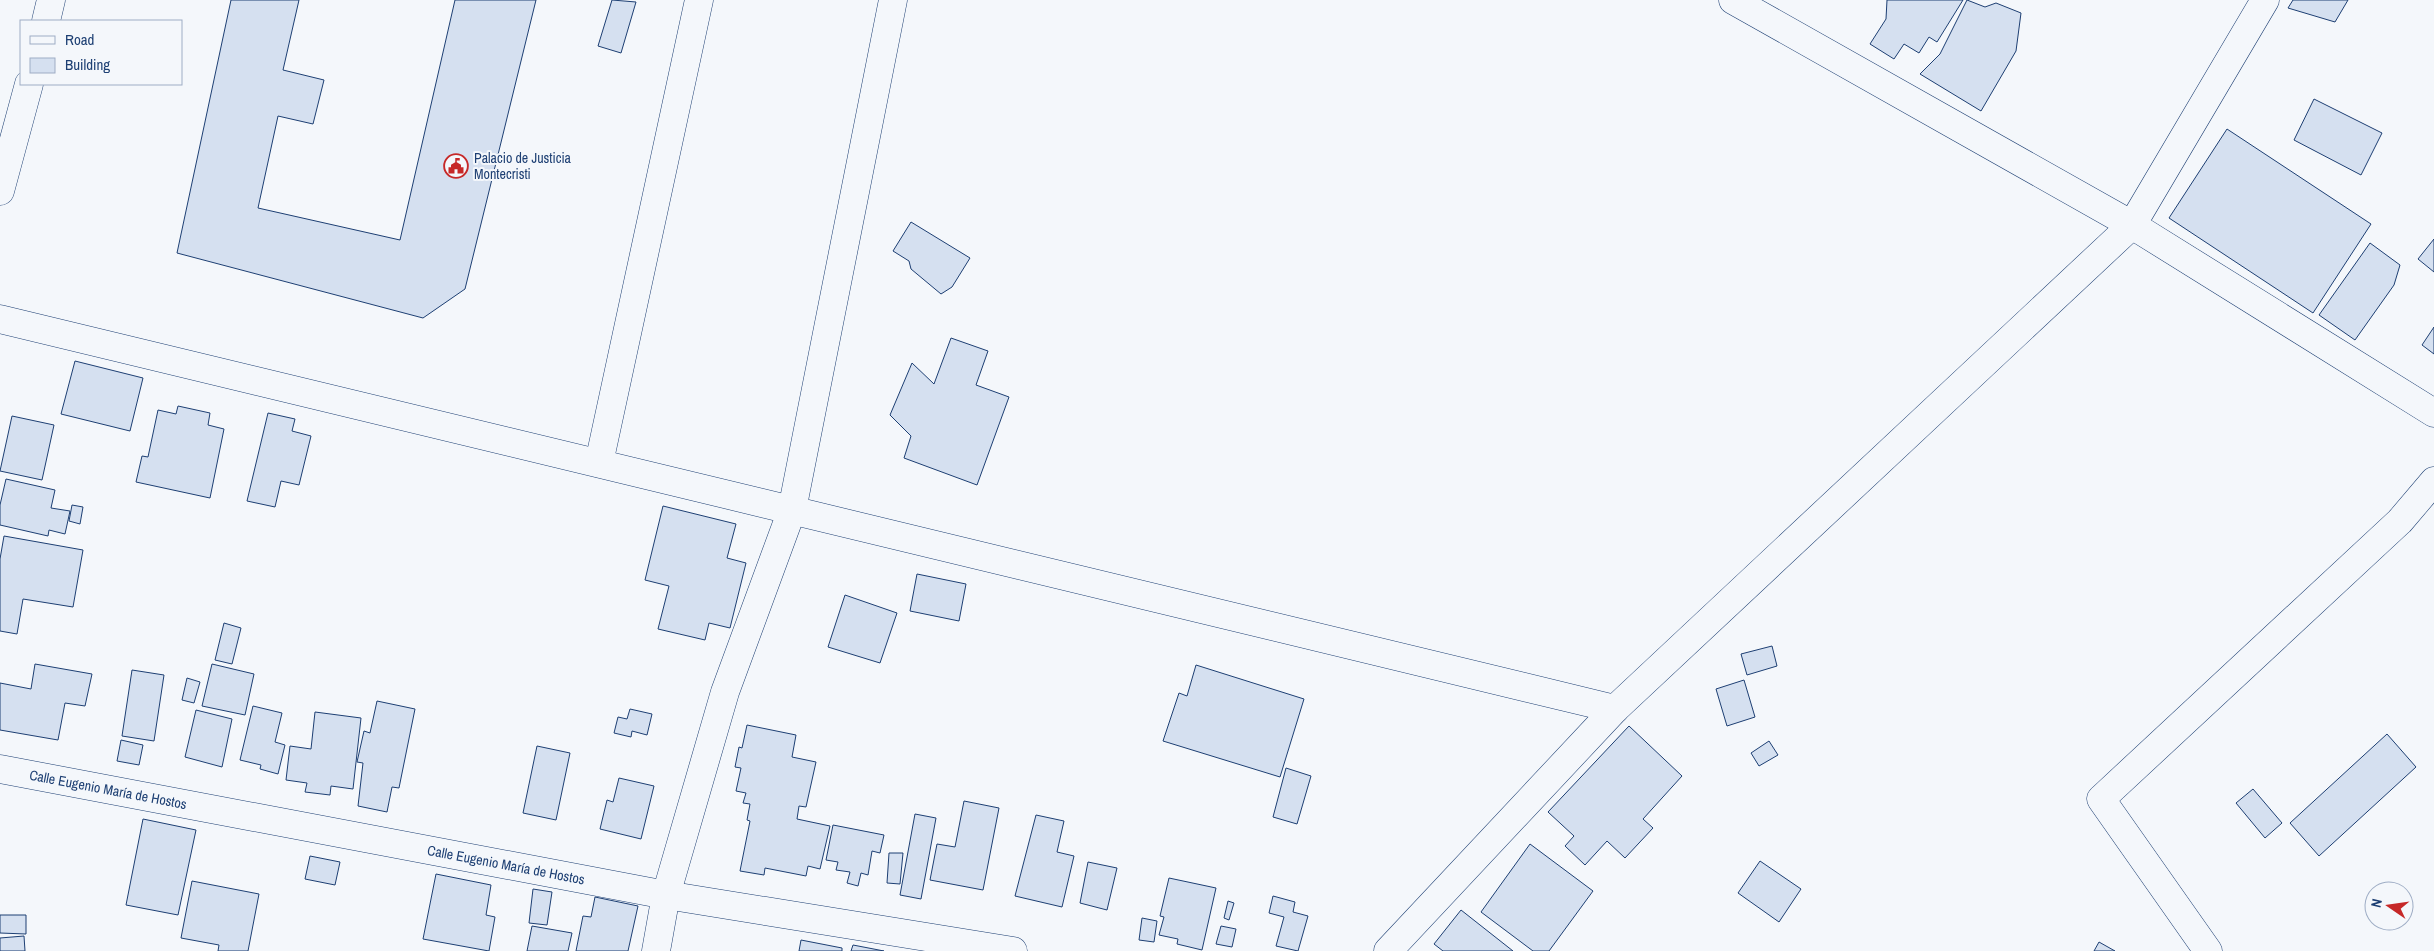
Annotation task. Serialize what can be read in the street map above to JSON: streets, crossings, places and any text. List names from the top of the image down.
{
  "streets": {
    "street": ["Calle Eugenio María de Hostos"]
  },
  "places": {
    "public building": ["Palacio de Justicia Montecristi"]
  },
  "legend": ["Road", "Building"],
  "north": "left"
}
